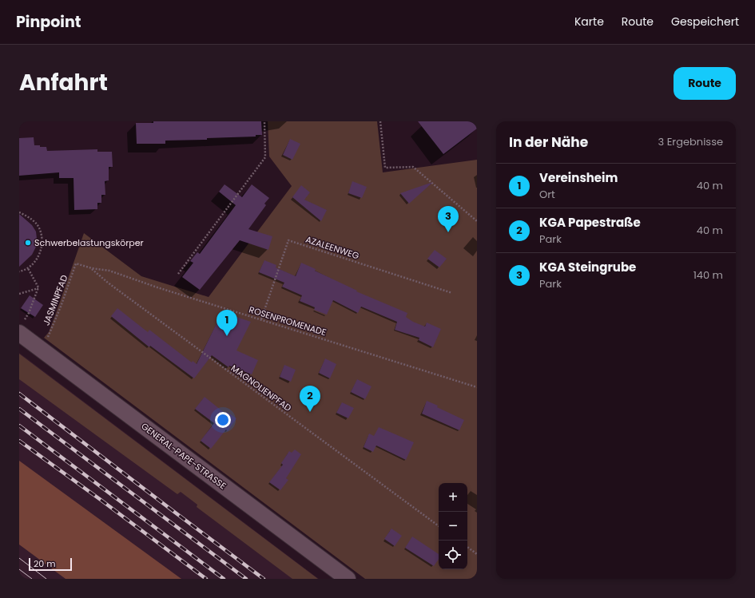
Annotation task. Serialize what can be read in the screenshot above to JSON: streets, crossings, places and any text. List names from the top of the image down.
{
  "streets": {
    "street": ["GENERAL-PAPE-STRASSE"],
    "path": [
      "AZALEENWEG",
      "JASMINPFAD",
      "ROSENPROMENADE",
      "MAGNOLIENPFAD"
    ]
  },
  "crossings": [
    ["AZALEENWEG", "ROSENPROMENADE"],
    ["JASMINPFAD", "ROSENPROMENADE"],
    ["ROSENPROMENADE", "MAGNOLIENPFAD"]
  ],
  "places": ["Schwerbelastungskörper"],
  "scale_bar": "20 m",
  "page": {
    "header": "Pinpoint",
    "nav": ["Karte", "Route", "Gespeichert"],
    "title": "Anfahrt",
    "buttons": "Route",
    "heading": ["In der Nähe", "3 Ergebnisse"],
    "list": [
      {
        "mark": "1",
        "name": "Vereinsheim",
        "note": "Ort",
        "value": "40 m"
      },
      {
        "mark": "2",
        "name": "KGA Papestraße",
        "note": "Park",
        "value": "40 m"
      },
      {
        "mark": "3",
        "name": "KGA Steingrube",
        "note": "Park",
        "value": "140 m"
      }
    ],
    "pins": ["3", "1", "2"],
    "map_buttons": ["+", "−"],
    "scale": "20 m"
  }
}
